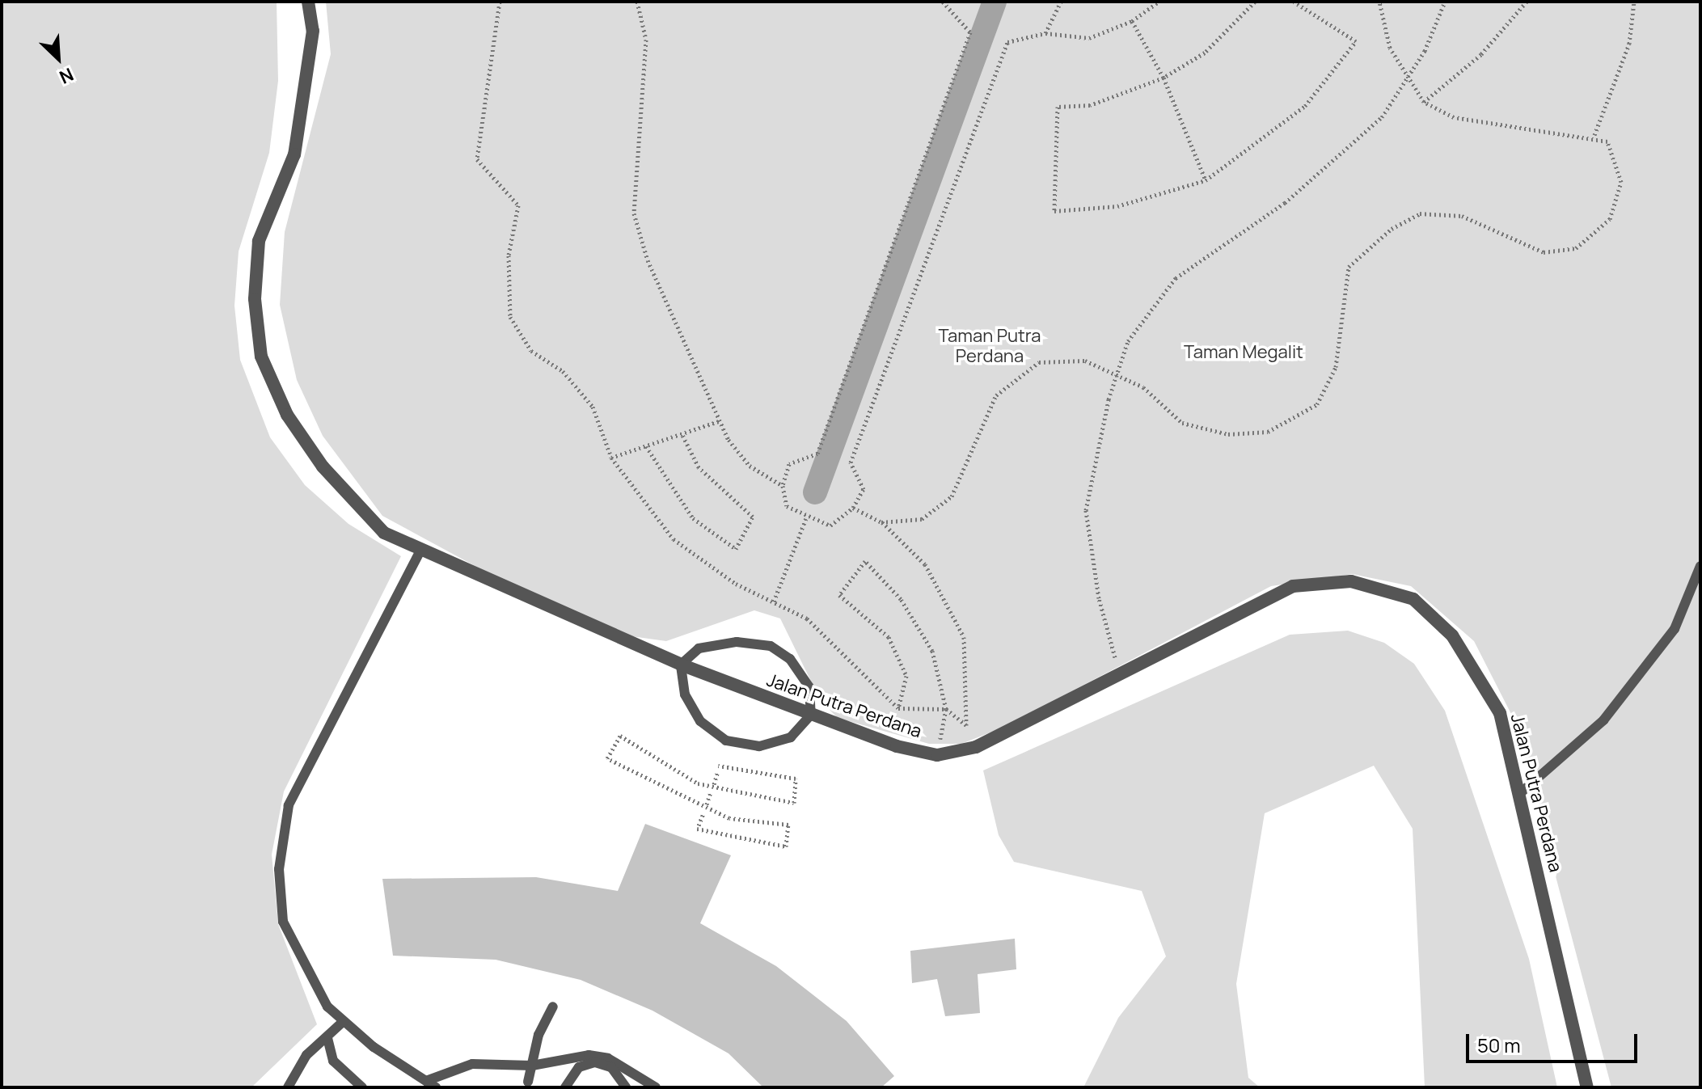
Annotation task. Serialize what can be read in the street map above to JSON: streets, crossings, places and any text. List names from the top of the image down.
{
  "streets": {
    "street": ["Jalan Putra Perdana"]
  },
  "parks": ["Taman Putra Perdana", "Taman Megalit"],
  "scale_bar": "50 m",
  "north": "bottom right"
}
